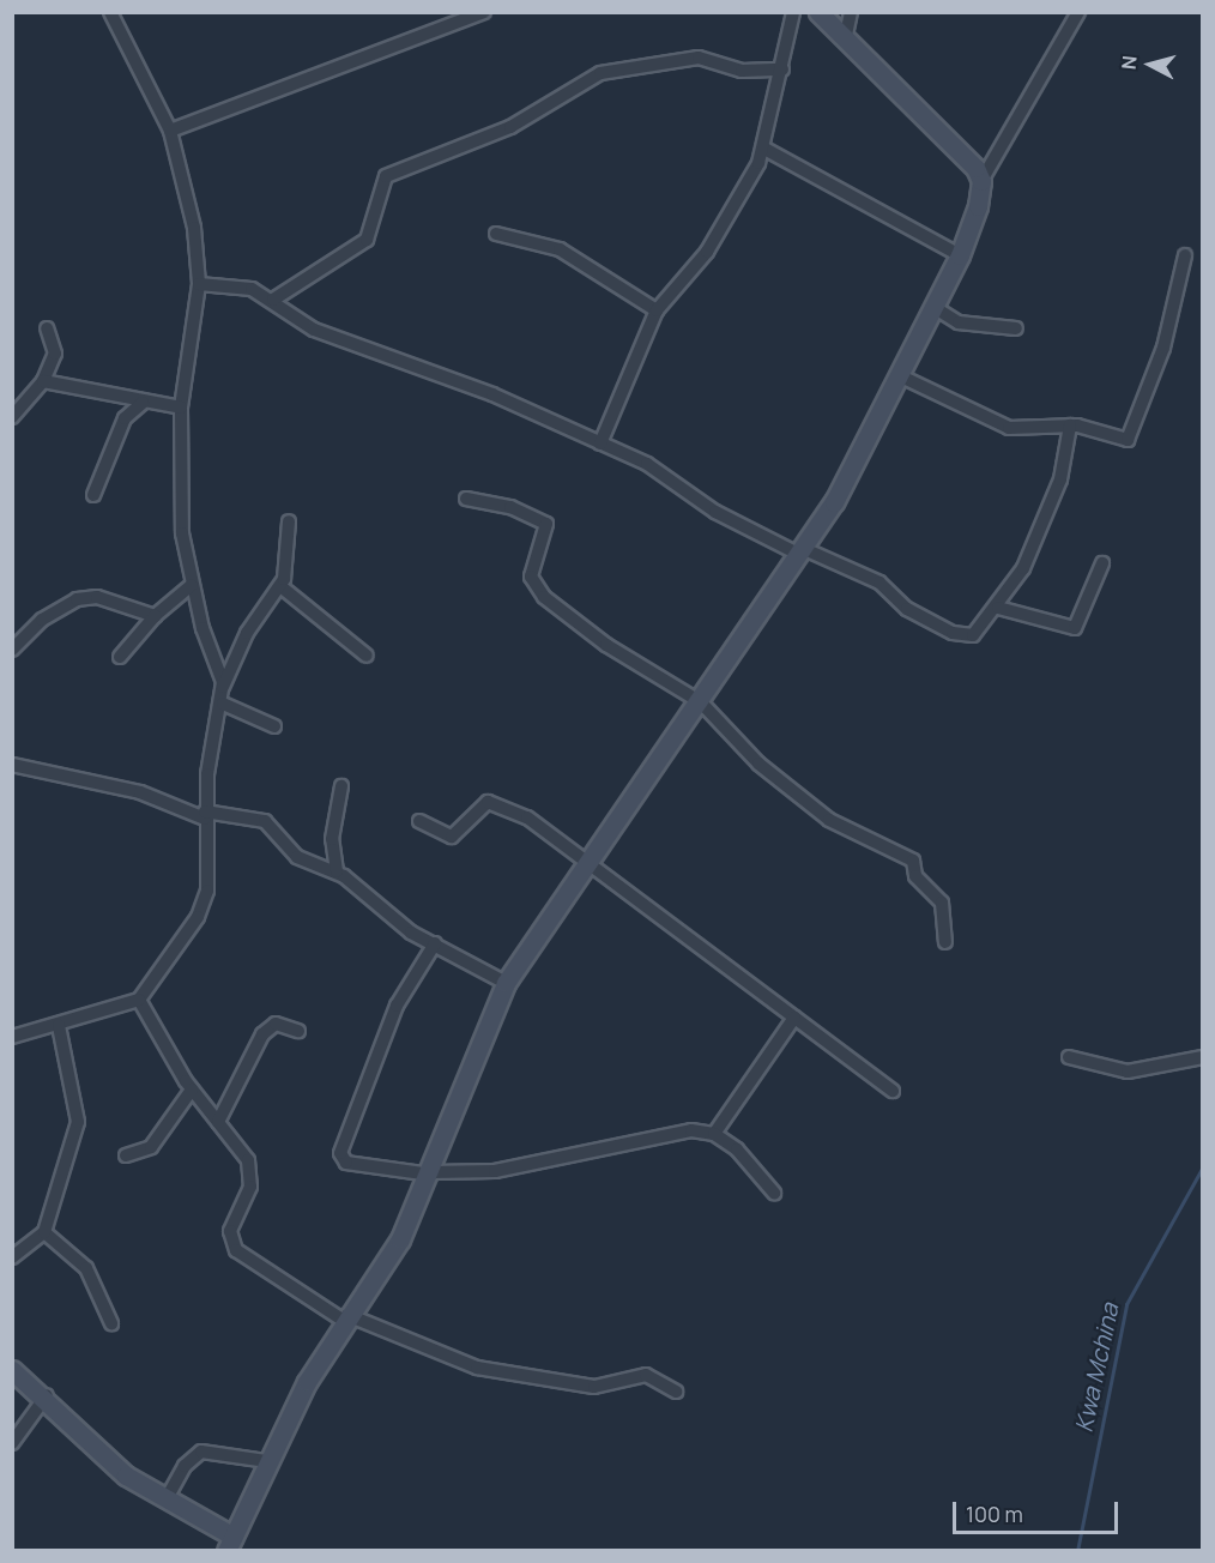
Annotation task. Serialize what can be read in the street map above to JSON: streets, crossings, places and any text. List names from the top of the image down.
{
  "water": ["Kwa Mchina"],
  "scale_bar": "100 m",
  "north": "left"
}
